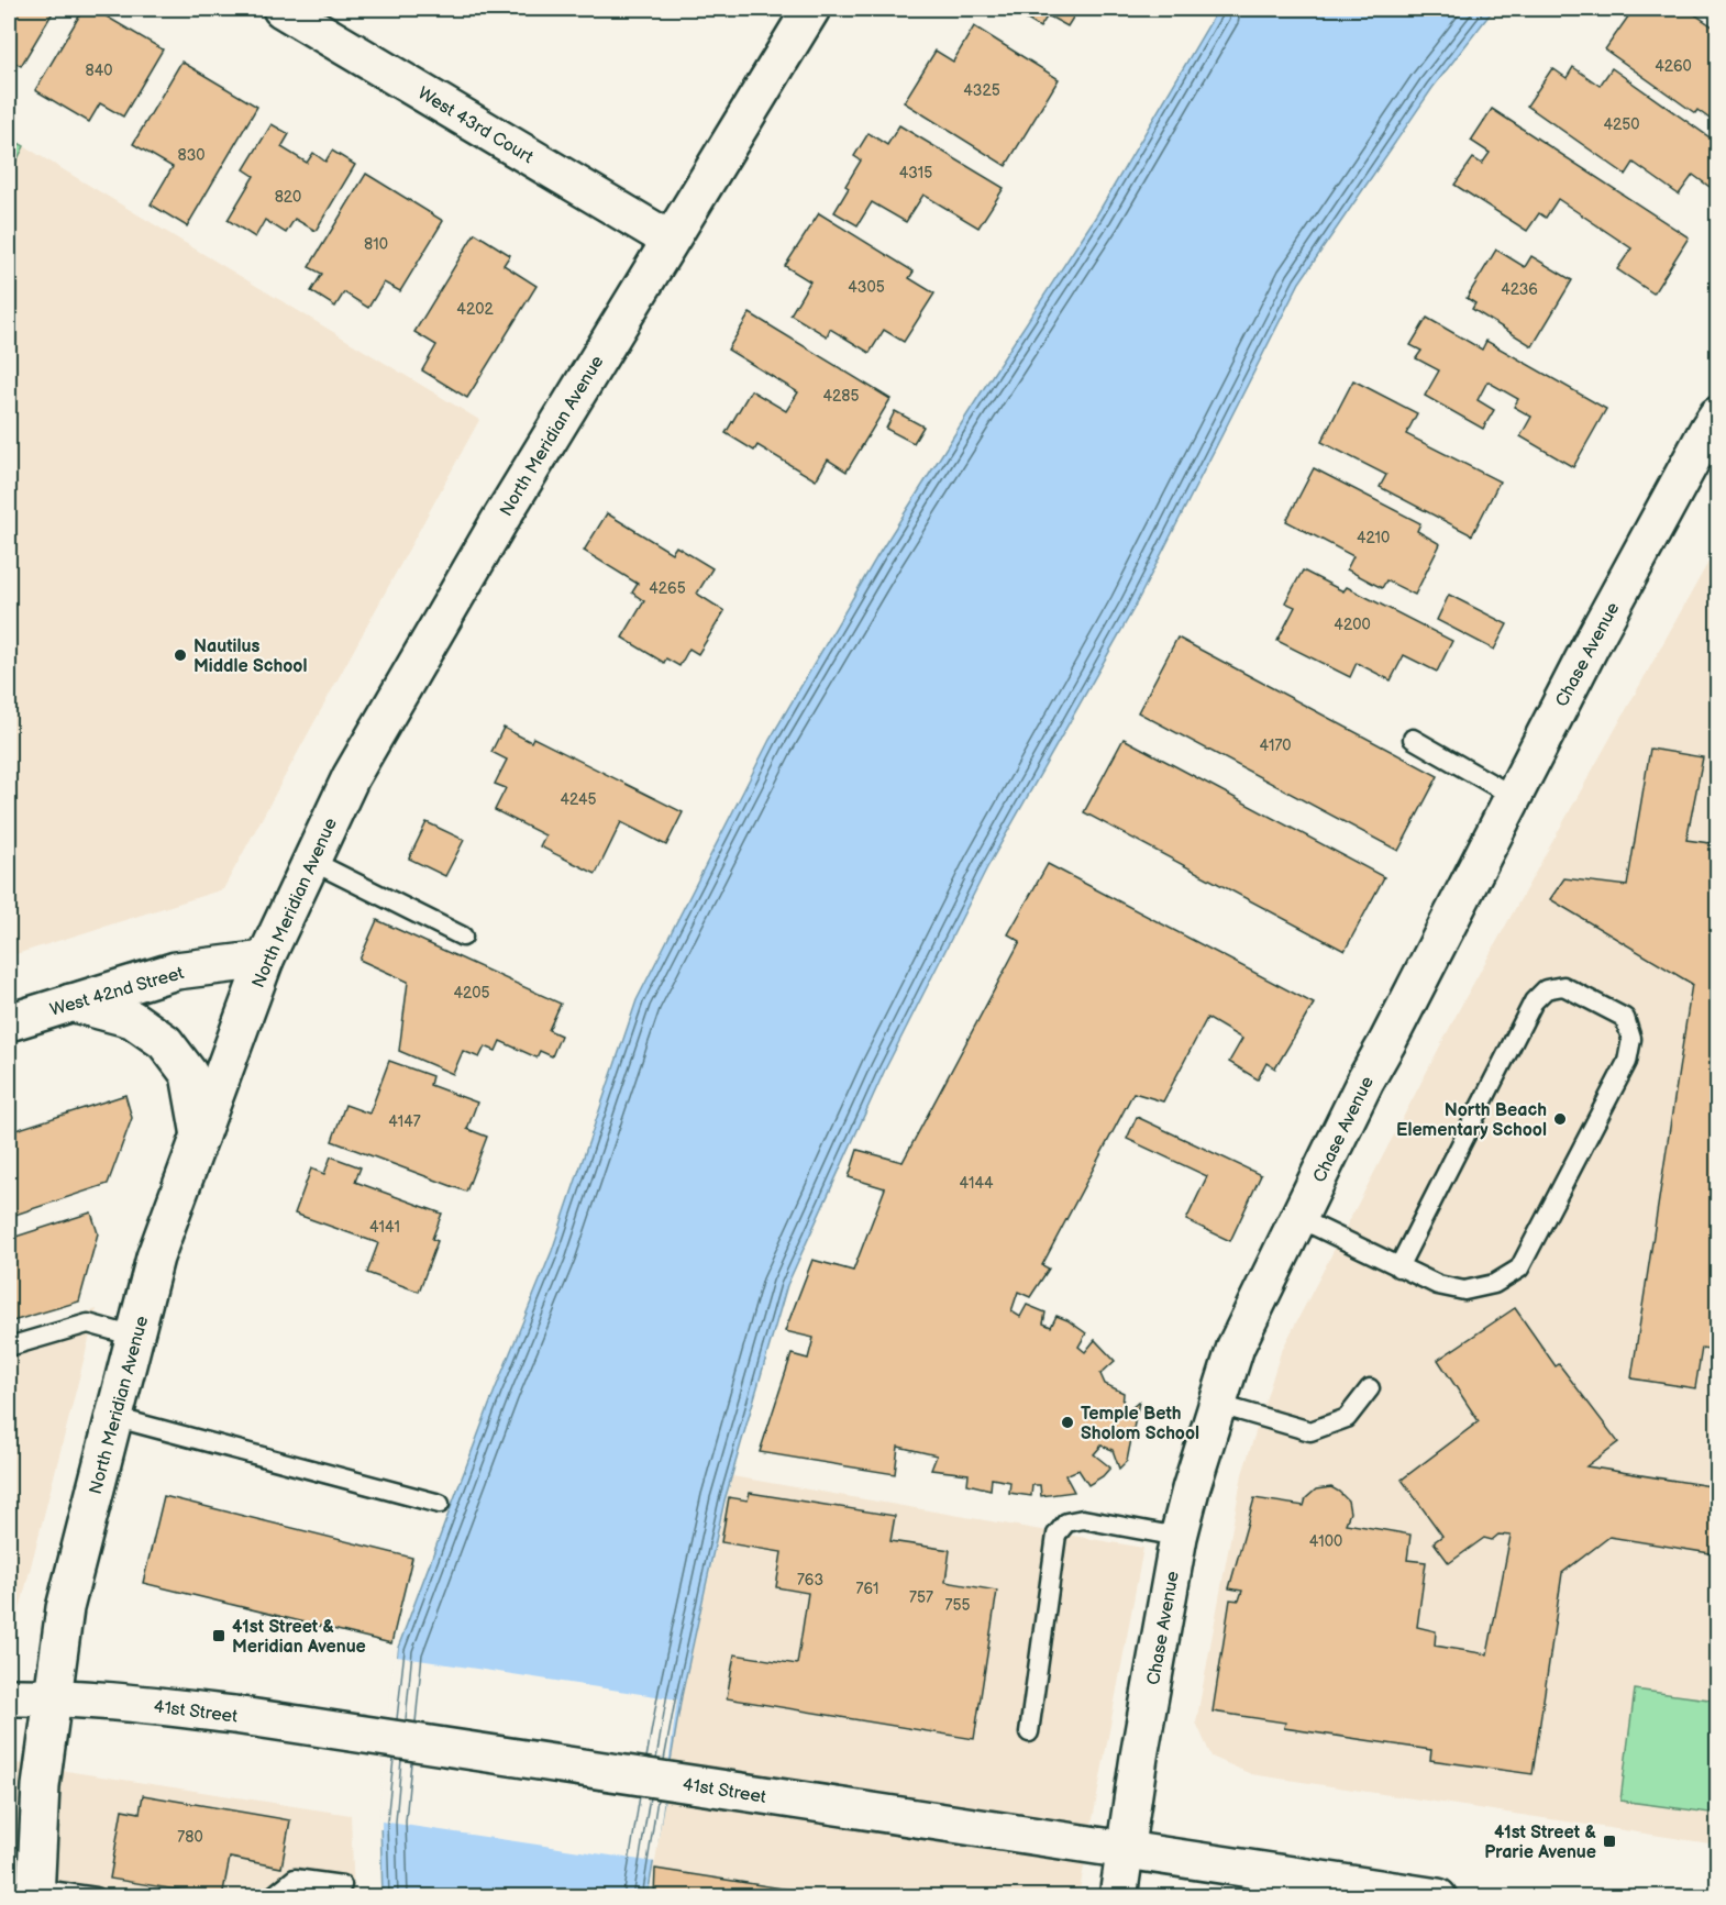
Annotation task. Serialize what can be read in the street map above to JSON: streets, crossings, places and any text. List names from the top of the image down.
{
  "streets": {
    "street": [
      "West 43rd Court",
      "North Meridian Avenue",
      "Chase Avenue",
      "West 42nd Street",
      "41st Street"
    ]
  },
  "crossings": [
    ["West 43rd Court", "North Meridian Avenue"],
    ["North Meridian Avenue", "West 42nd Street"],
    ["North Meridian Avenue", "41st Street"],
    ["Chase Avenue", "41st Street"]
  ],
  "places": {
    "other": ["Nautilus Middle School", "North Beach Elementary School", "Temple Beth Sholom School"],
    "transit": ["41st Street & Meridian Avenue", "41st Street & Prarie Avenue"]
  },
  "house_numbers": [
    "4260",
    "840",
    "4325",
    "4250",
    "830",
    "4315",
    "820",
    "810",
    "4305",
    "4236",
    "4202",
    "4285",
    "4210",
    "4265",
    "4200",
    "4170",
    "4245",
    "4205",
    "4147",
    "4144",
    "4141",
    "4100",
    "763",
    "761",
    "757",
    "755",
    "780"
  ]
}
